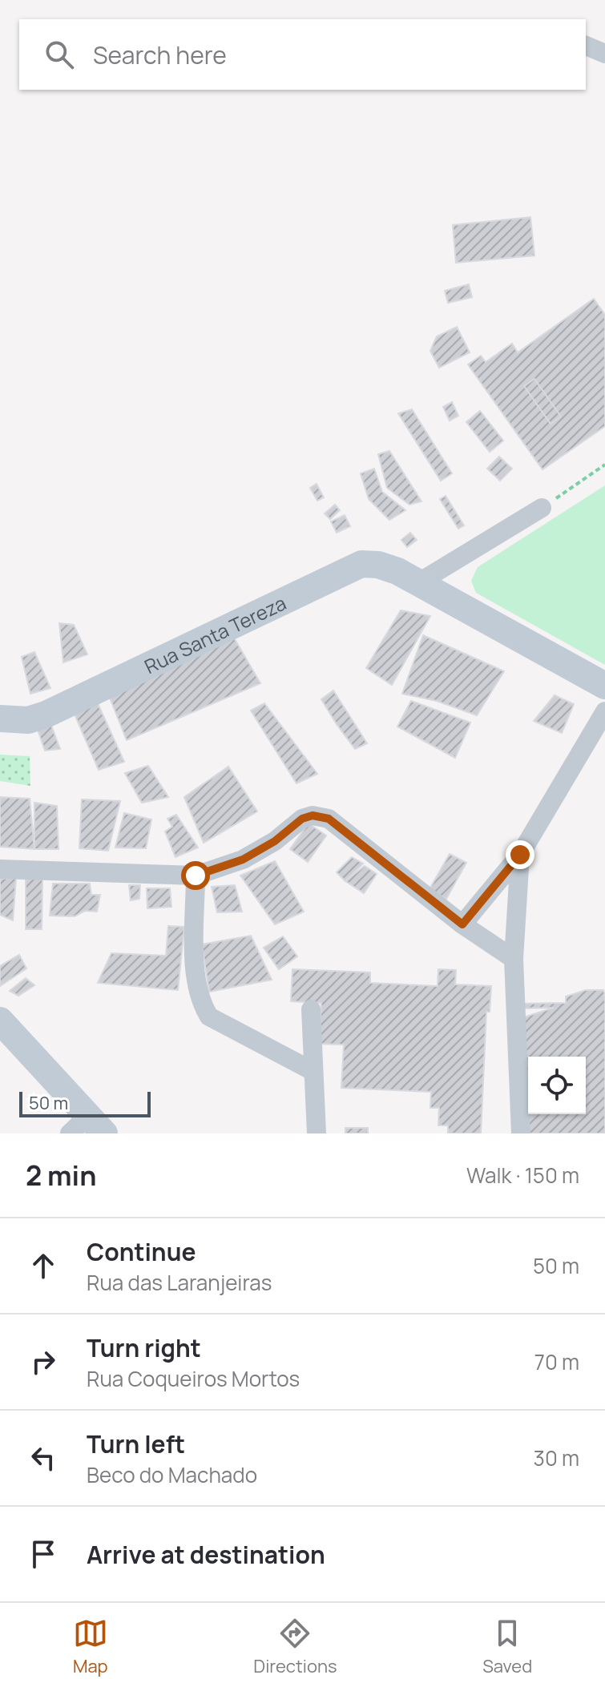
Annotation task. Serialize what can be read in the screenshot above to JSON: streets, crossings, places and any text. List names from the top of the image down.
{
  "streets": {
    "street": ["Rua Santa Tereza"]
  },
  "scale_bar": "50 m",
  "page": {
    "search": "Search here",
    "scale": "50 m",
    "heading": ["2 min", "Walk · 150 m"],
    "list": [
      ["Continue", "Rua das Laranjeiras", "50 m"],
      ["Turn right", "Rua Coqueiros Mortos", "70 m"],
      ["Turn left", "Beco do Machado", "30 m"],
      "Arrive at destination"
    ],
    "nav": ["Map", "Directions", "Saved"]
  }
}
